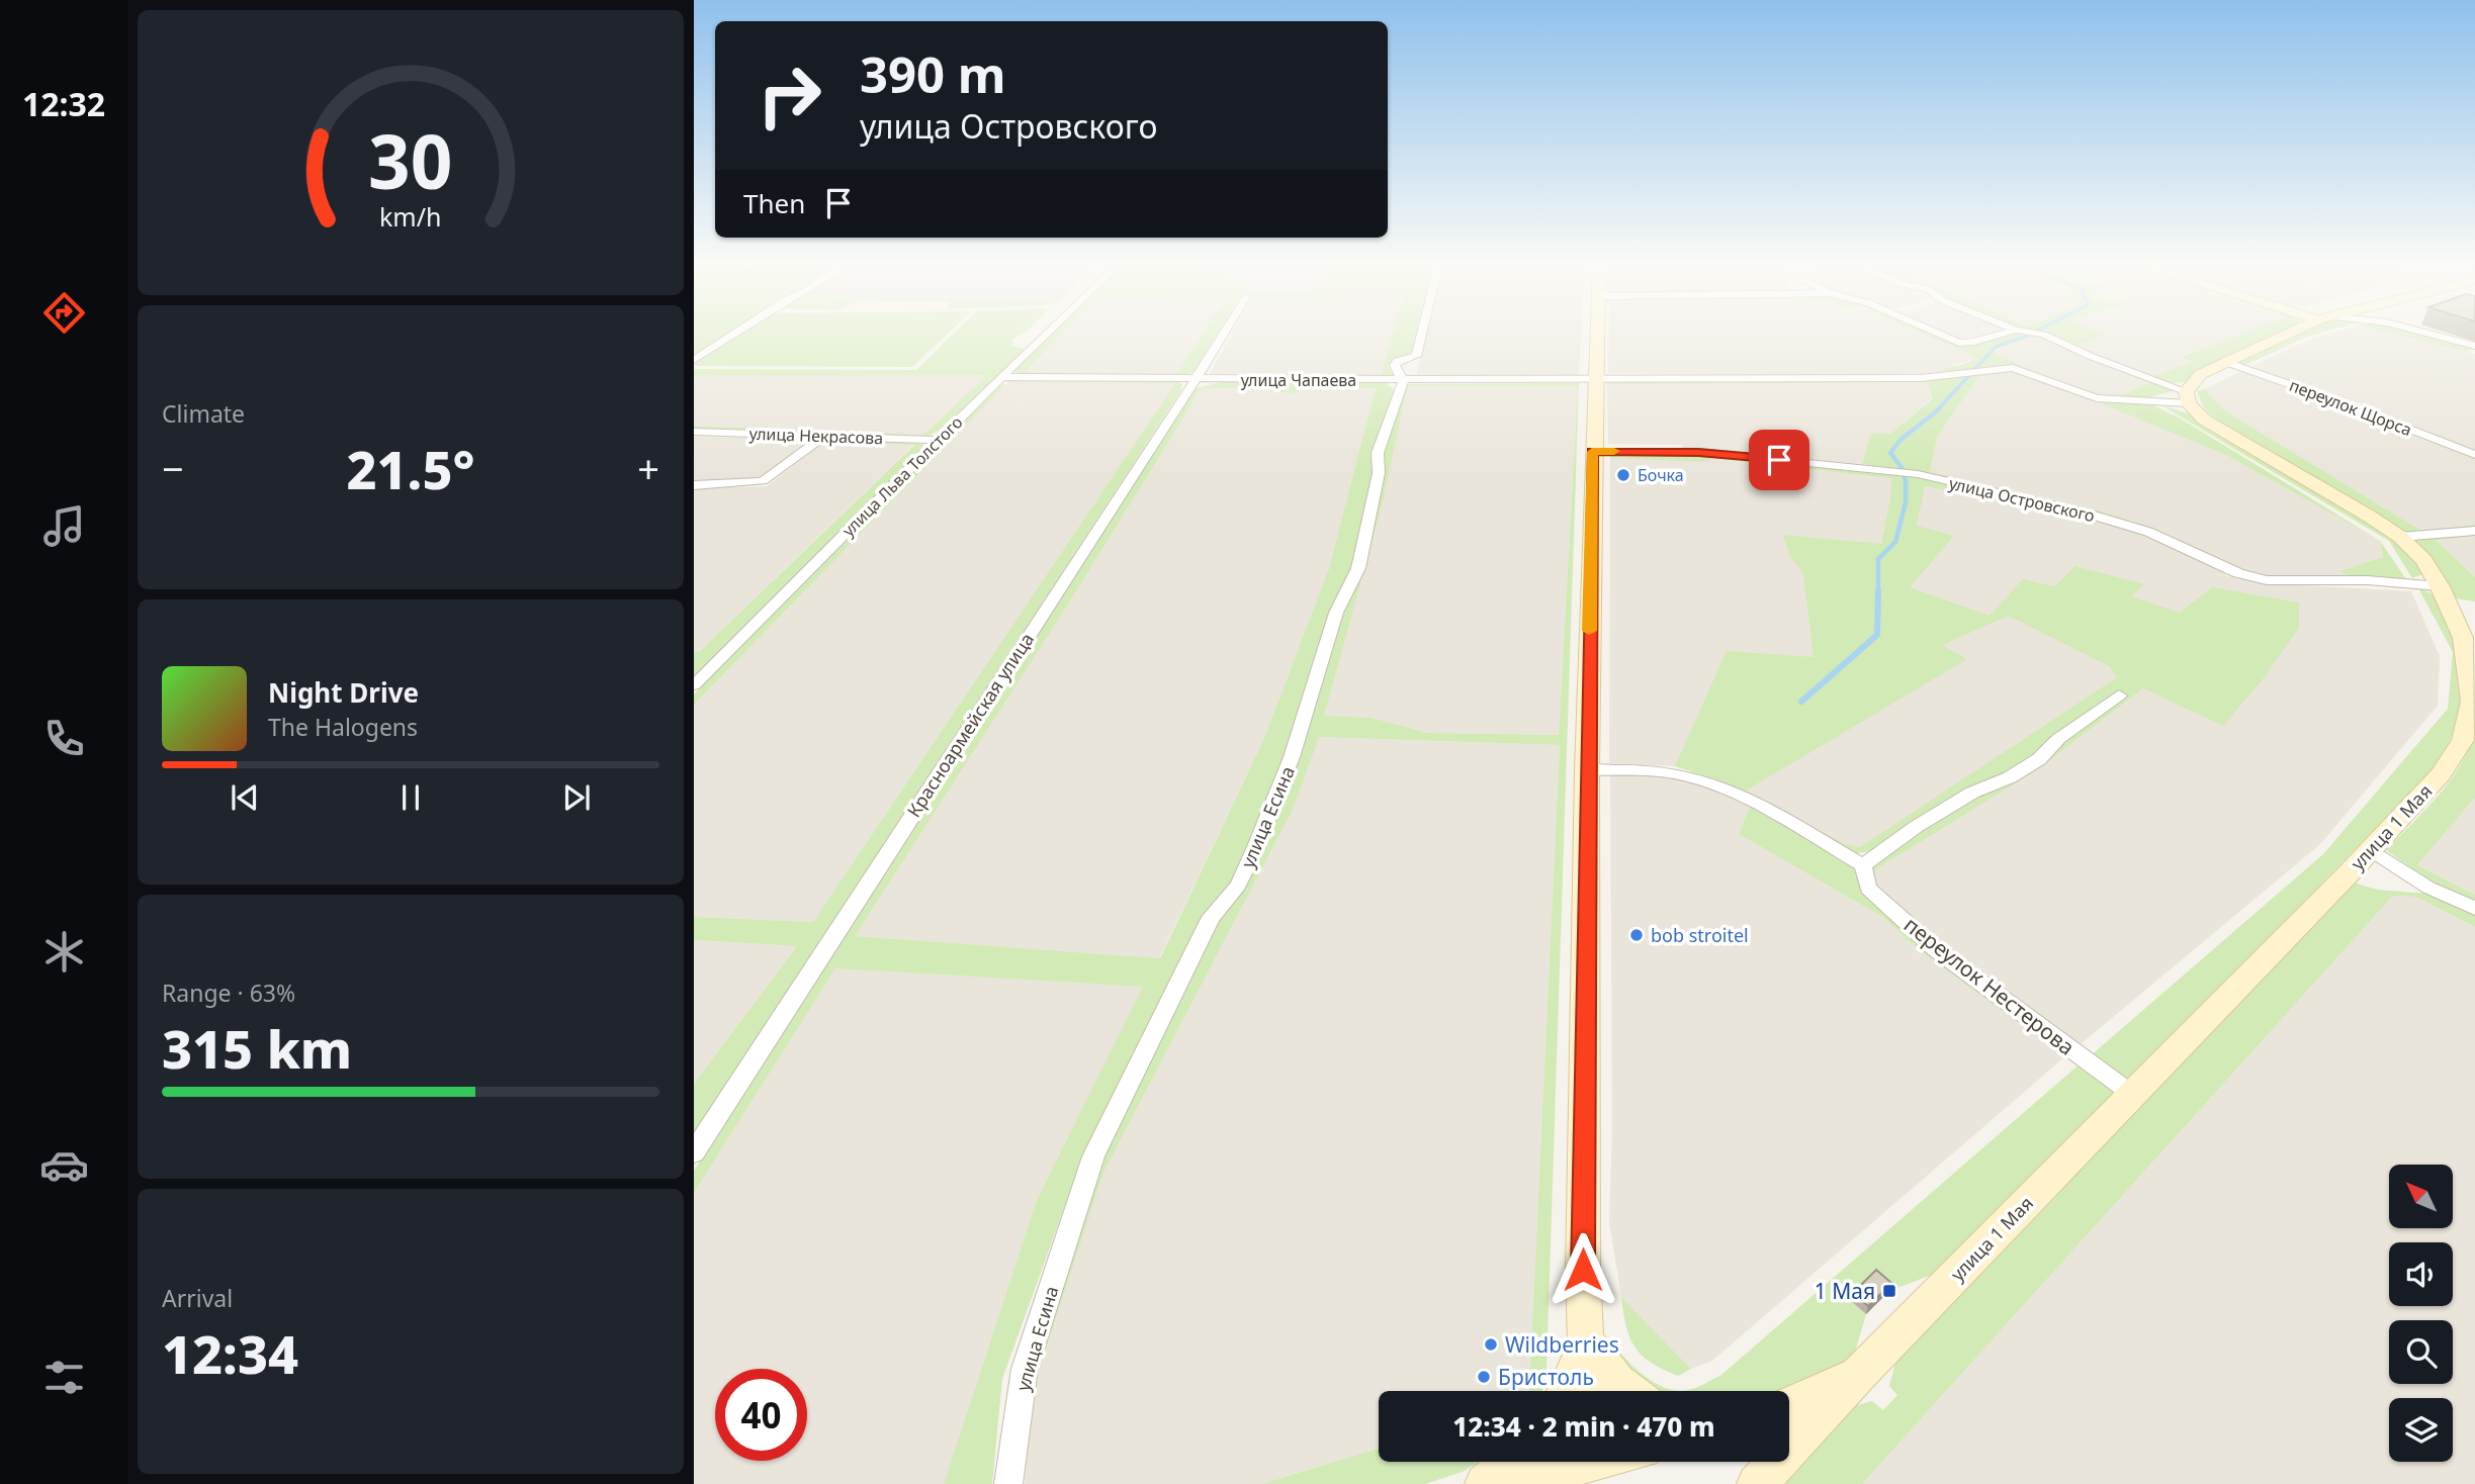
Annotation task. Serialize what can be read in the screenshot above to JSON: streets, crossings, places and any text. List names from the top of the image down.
{
  "streets": {
    "main road": ["улица 1 Мая"],
    "street": [
      "улица Чапаева",
      "переулок Щорса",
      "улица Некрасова",
      "улица Льва Толстого",
      "улица Островского",
      "Красноармейская улица",
      "улица Есина",
      "переулок Нестерова"
    ]
  },
  "crossings": [
    ["улица Чапаева", "улица Льва Толстого"],
    ["улица Чапаева", "Красноармейская улица"],
    ["улица Чапаева", "улица Есина"],
    ["улица Чапаева", "улица 1 Мая"],
    ["улица Некрасова", "улица Льва Толстого"],
    ["улица Островского", "улица 1 Мая"],
    ["улица 1 Мая", "переулок Нестерова"]
  ],
  "places": {
    "other": [
      "Бочка",
      "bob stroitel",
      "Wildberries",
      "Бристоль"
    ],
    "transit": ["1 Мая"]
  },
  "north": "top left",
  "page": {
    "tabs": "12:32",
    "turn": ["390 m", "улица Островского"],
    "then": "Then",
    "tile": [
      "Climate",
      ["Range · 63%", "315 km"],
      ["Arrival", "12:34"]
    ],
    "heat": ["−", "21.5°", "+"],
    "song": ["Night Drive", "The Halogens"],
    "limit": "40",
    "trip": "12:34 · 2 min · 470 m",
    "gauge": ["30", "km/h"]
  }
}
